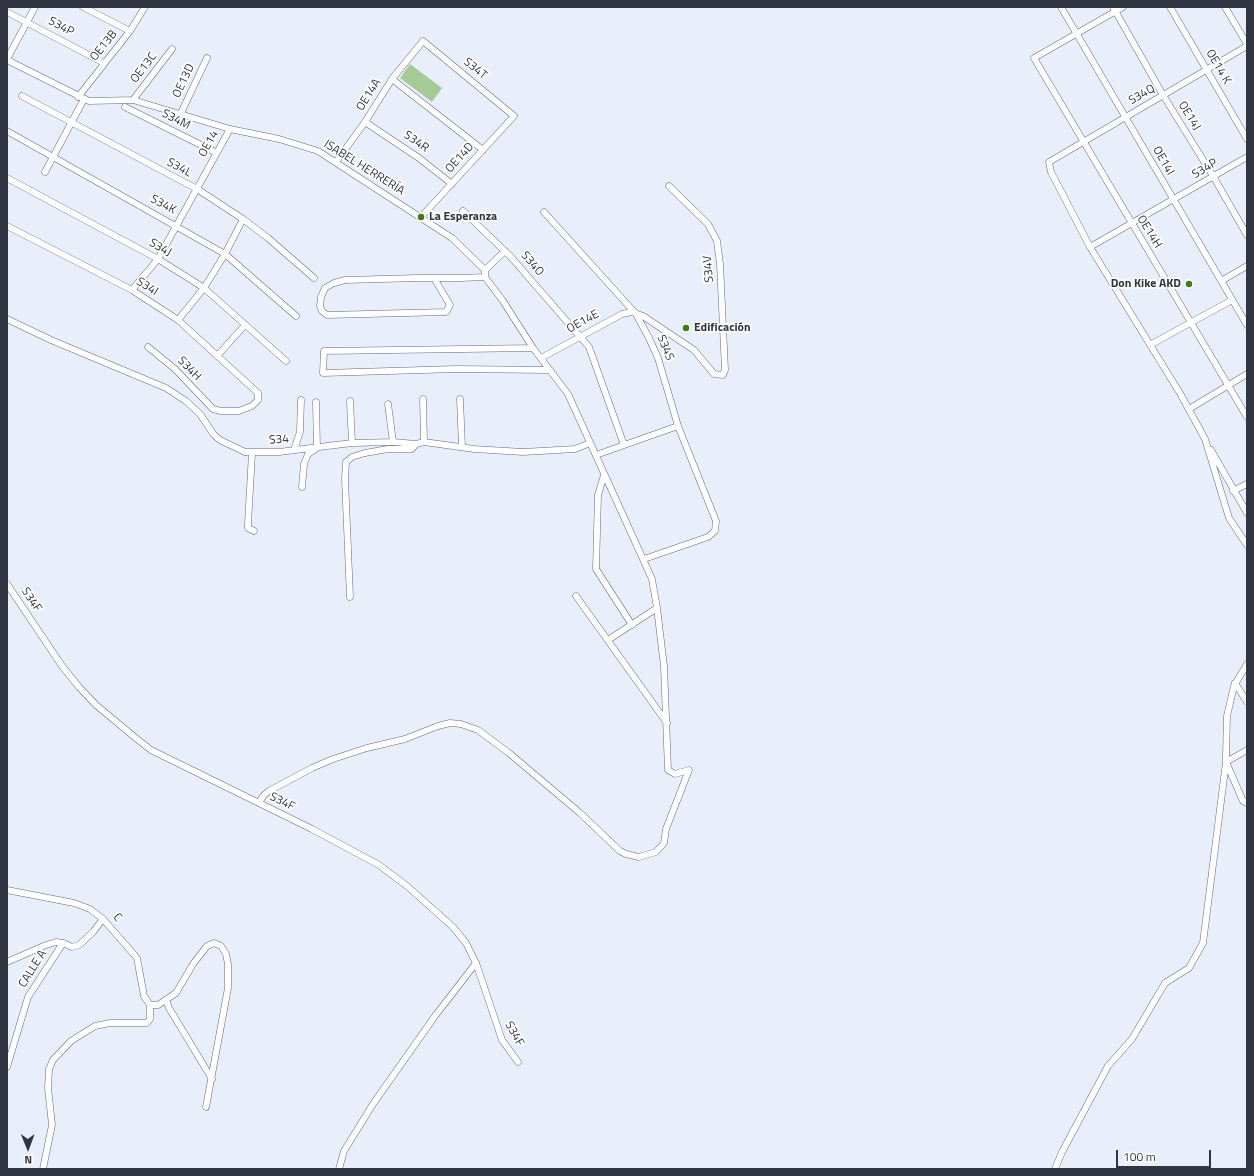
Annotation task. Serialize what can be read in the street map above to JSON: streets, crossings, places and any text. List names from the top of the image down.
{
  "streets": {
    "street": [
      "S34P",
      "OE13B",
      "OE14 K",
      "OE13C",
      "S34T",
      "OE13D",
      "OE14A",
      "S34Q",
      "OE14J",
      "S34M",
      "S34R",
      "OE14",
      "OE14D",
      "OE14I",
      "S34L",
      "ISABEL HERRERÍA",
      "S34K",
      "OE14H",
      "S34J",
      "S34O",
      "S34V",
      "S34I",
      "OE14E",
      "S34S",
      "S34H",
      "S34",
      "S34F",
      "C",
      "CALLE A"
    ]
  },
  "crossings": [
    ["S34P", "OE13B"],
    ["S34P", "S34Q"],
    ["S34P", "OE14J"],
    ["S34P", "OE14I"],
    ["S34P", "OE14H"],
    ["OE13B", "S34L"],
    ["OE13B", "ISABEL HERRERÍA"],
    ["OE13B", "S34K"],
    ["OE14 K", "S34Q"],
    ["OE13C", "ISABEL HERRERÍA"],
    ["S34T", "OE14A"],
    ["S34T", "OE14D"],
    ["OE13D", "ISABEL HERRERÍA"],
    ["OE14A", "S34R"],
    ["OE14A", "ISABEL HERRERÍA"],
    ["S34Q", "OE14J"],
    ["S34Q", "OE14I"],
    ["S34Q", "OE14H"],
    ["S34M", "OE14"],
    ["S34R", "OE14D"],
    ["OE14", "S34L"],
    ["OE14", "ISABEL HERRERÍA"],
    ["OE14", "S34K"],
    ["OE14", "S34J"],
    ["OE14", "S34I"],
    ["OE14D", "ISABEL HERRERÍA"],
    ["OE14I", "OE14H"],
    ["ISABEL HERRERÍA", "OE14E"],
    ["ISABEL HERRERÍA", "S34S"],
    ["ISABEL HERRERÍA", "S34"],
    ["ISABEL HERRERÍA", "S34F"],
    ["S34O", "OE14E"],
    ["S34V", "OE14E"],
    ["S34V", "S34S"],
    ["S34I", "S34H"],
    ["OE14E", "S34S"]
  ],
  "places": ["La Esperanza", "Don Kike AKD", "Edificación"],
  "scale_bar": "100 m",
  "north": "bottom"
}
